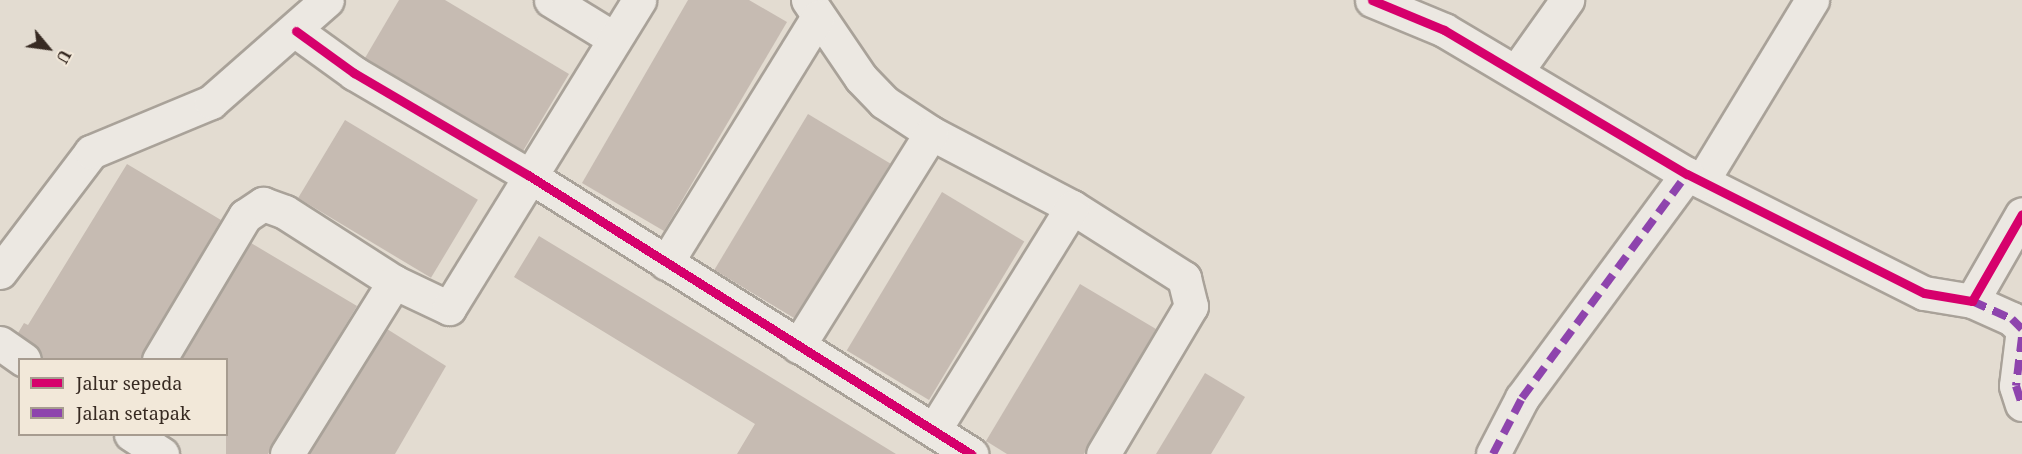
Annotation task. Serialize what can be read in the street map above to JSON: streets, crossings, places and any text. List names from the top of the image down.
{
  "legend": ["Jalur sepeda", "Jalan setapak"],
  "north": "bottom right"
}
